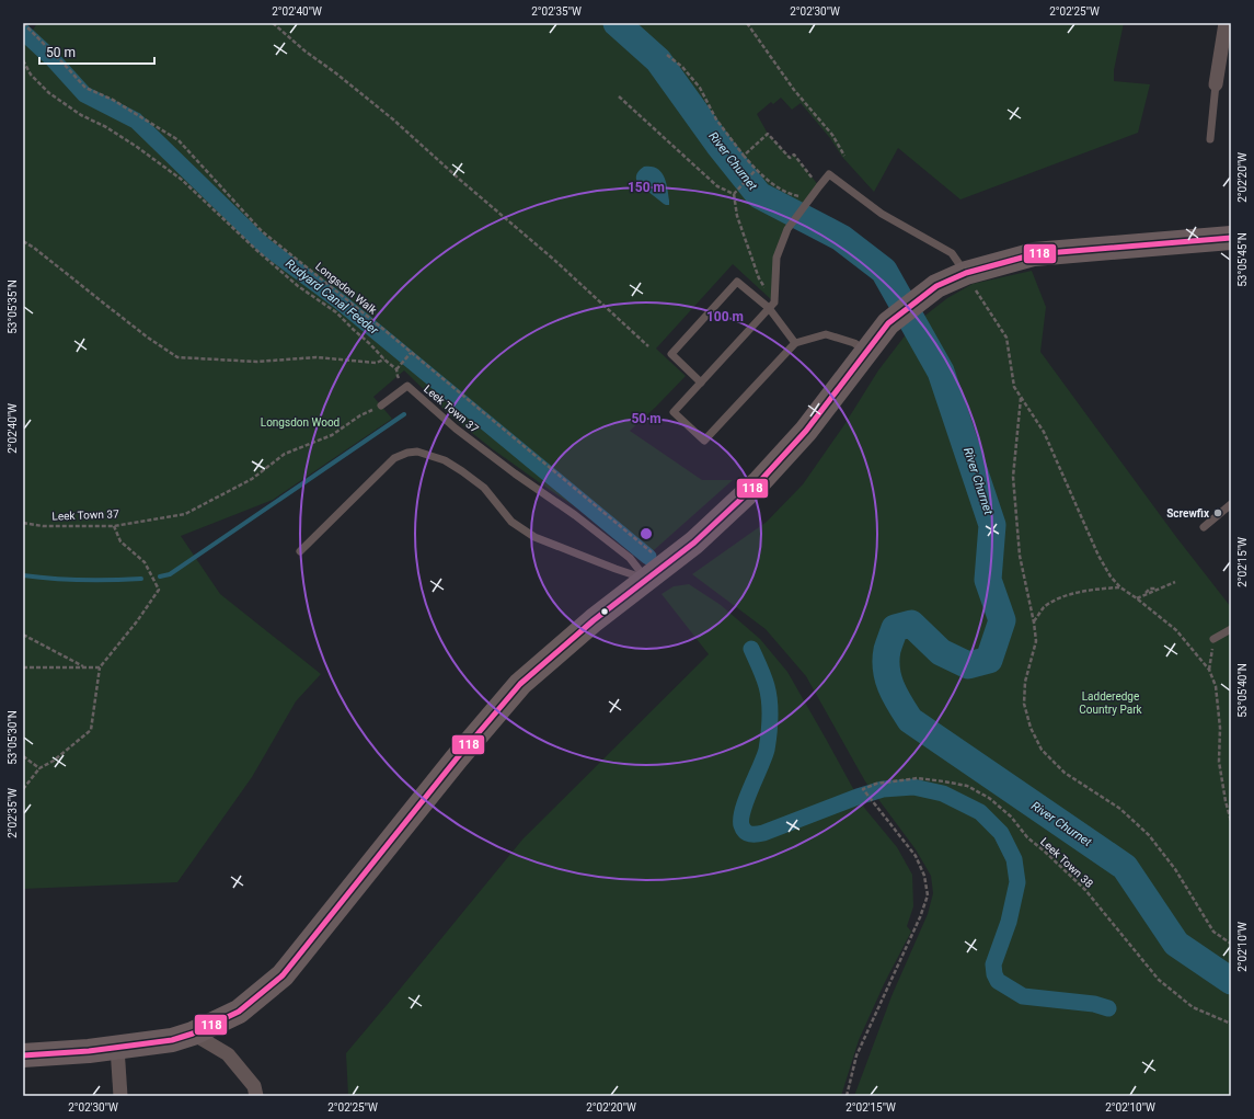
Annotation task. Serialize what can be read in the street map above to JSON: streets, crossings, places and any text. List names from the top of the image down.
{
  "streets": {
    "lane": ["Leek Town 37"],
    "path": ["Longsdon Walk", "Leek Town 38"]
  },
  "crossings": [
    ["Longsdon Walk", "Leek Town 37"]
  ],
  "water": ["River Churnet", "Rudyard Canal Feeder"],
  "parks": ["Longsdon Wood", "Ladderedge Country Park"],
  "places": ["Screwfix"],
  "lines": ["transit line 118"],
  "scale_bar": "50 m",
  "coordinates": [
    "2°02'40\"W",
    "2°02'35\"W",
    "2°02'30\"W",
    "2°02'25\"W",
    "2°02'20\"W",
    "53°05'45\"N",
    "53°05'35\"N",
    "2°02'15\"W",
    "53°05'40\"N",
    "53°05'30\"N",
    "2°02'10\"W"
  ],
  "rings": ["150 m", "100 m", "50 m"]
}
